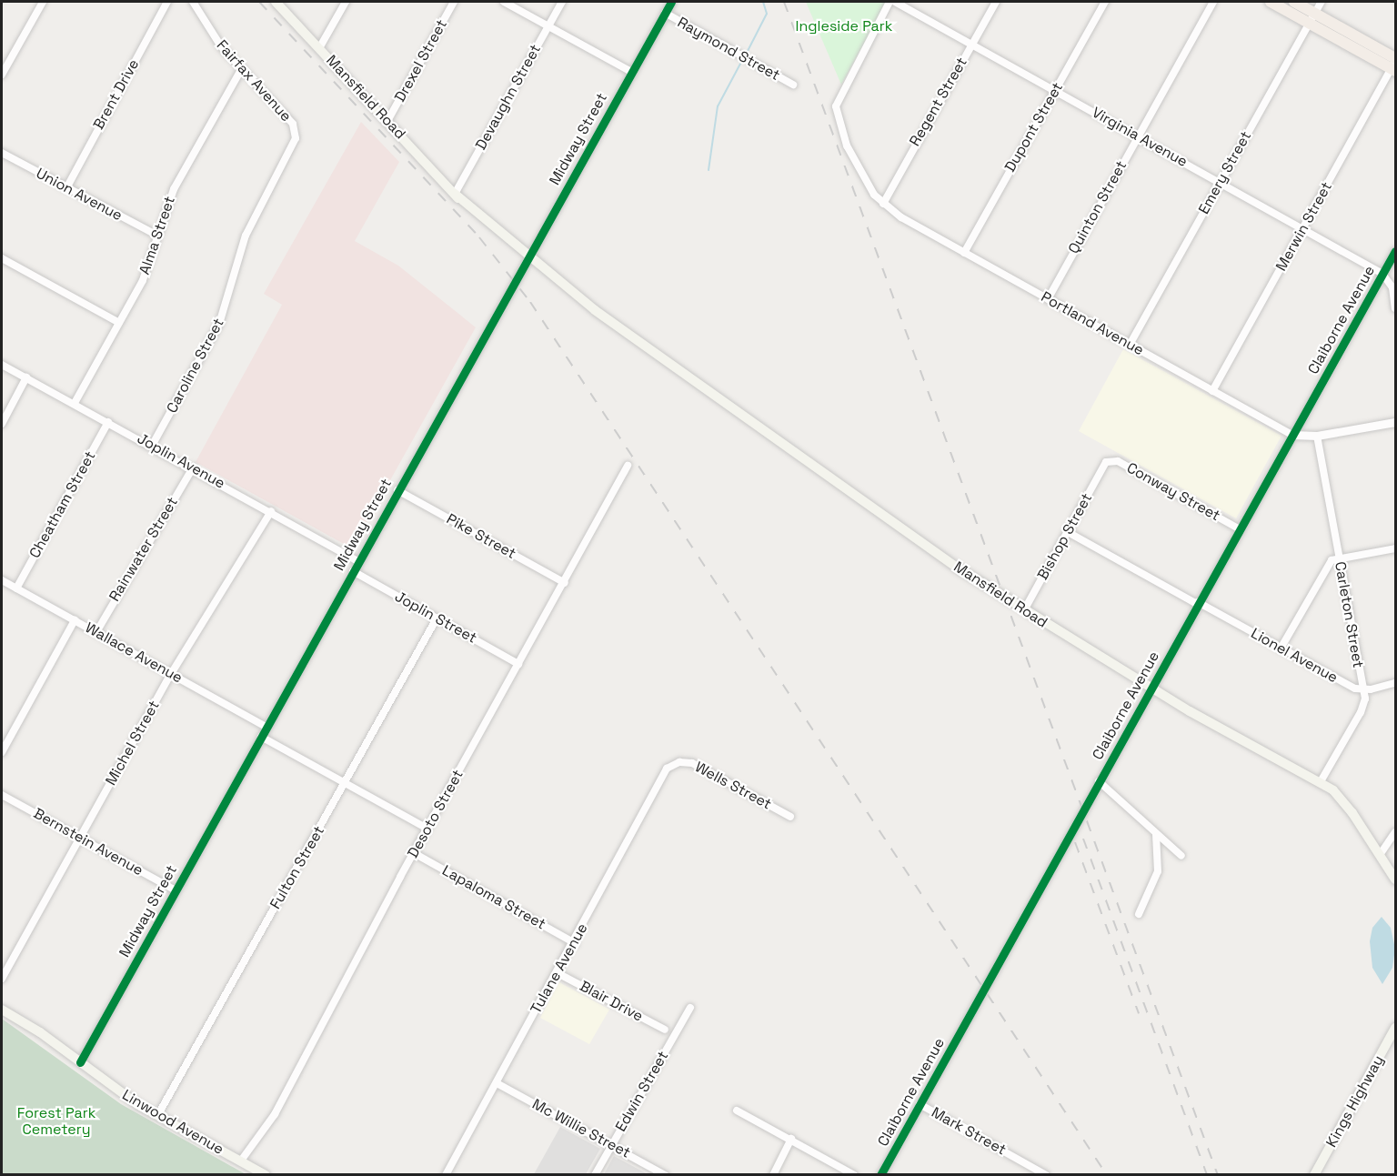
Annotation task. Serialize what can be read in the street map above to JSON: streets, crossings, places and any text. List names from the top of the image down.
{
  "streets": {
    "main road": ["Mansfield Road", "Kings Highway", "Linwood Avenue"],
    "street": [
      "Raymond Street",
      "Drexel Street",
      "Fairfax Avenue",
      "Brent Drive",
      "Devaughn Street",
      "Regent Street",
      "Dupont Street",
      "Virginia Avenue",
      "Midway Street",
      "Emery Street",
      "Union Avenue",
      "Quinton Street",
      "Merwin Street",
      "Alma Street",
      "Claiborne Avenue",
      "Portland Avenue",
      "Caroline Street",
      "Joplin Avenue",
      "Conway Street",
      "Cheatham Street",
      "Pike Street",
      "Bishop Street",
      "Rainwater Street",
      "Carleton Street",
      "Joplin Street",
      "Wallace Avenue",
      "Lionel Avenue",
      "Michel Street",
      "Wells Street",
      "Desoto Street",
      "Bernstein Avenue",
      "Fulton Street",
      "Lapaloma Street",
      "Tulane Avenue",
      "Blair Drive",
      "Edwin Street",
      "Mc Willie Street",
      "Mark Street"
    ]
  },
  "crossings": [
    ["Raymond Street", "Midway Street"],
    ["Drexel Street", "Mansfield Road"],
    ["Fairfax Avenue", "Alma Street"],
    ["Fairfax Avenue", "Caroline Street"],
    ["Brent Drive", "Union Avenue"],
    ["Mansfield Road", "Devaughn Street"],
    ["Mansfield Road", "Midway Street"],
    ["Mansfield Road", "Claiborne Avenue"],
    ["Mansfield Road", "Bishop Street"],
    ["Mansfield Road", "Carleton Street"],
    ["Regent Street", "Virginia Avenue"],
    ["Regent Street", "Portland Avenue"],
    ["Dupont Street", "Virginia Avenue"],
    ["Dupont Street", "Portland Avenue"],
    ["Virginia Avenue", "Emery Street"],
    ["Virginia Avenue", "Quinton Street"],
    ["Virginia Avenue", "Merwin Street"],
    ["Virginia Avenue", "Claiborne Avenue"],
    ["Midway Street", "Joplin Avenue"],
    ["Midway Street", "Pike Street"],
    ["Midway Street", "Joplin Street"],
    ["Midway Street", "Wallace Avenue"],
    ["Midway Street", "Bernstein Avenue"],
    ["Midway Street", "Linwood Avenue"],
    ["Emery Street", "Portland Avenue"],
    ["Union Avenue", "Alma Street"],
    ["Quinton Street", "Portland Avenue"],
    ["Merwin Street", "Portland Avenue"],
    ["Alma Street", "Joplin Avenue"],
    ["Claiborne Avenue", "Portland Avenue"],
    ["Claiborne Avenue", "Conway Street"],
    ["Claiborne Avenue", "Lionel Avenue"],
    ["Claiborne Avenue", "Mark Street"],
    ["Portland Avenue", "Carleton Street"],
    ["Caroline Street", "Joplin Avenue"],
    ["Joplin Avenue", "Cheatham Street"],
    ["Joplin Avenue", "Rainwater Street"],
    ["Joplin Avenue", "Michel Street"],
    ["Conway Street", "Bishop Street"],
    ["Cheatham Street", "Wallace Avenue"],
    ["Pike Street", "Desoto Street"],
    ["Bishop Street", "Lionel Avenue"],
    ["Rainwater Street", "Wallace Avenue"],
    ["Carleton Street", "Lionel Avenue"],
    ["Joplin Street", "Desoto Street"],
    ["Joplin Street", "Fulton Street"],
    ["Wallace Avenue", "Michel Street"],
    ["Michel Street", "Bernstein Avenue"],
    ["Wells Street", "Tulane Avenue"],
    ["Desoto Street", "Lapaloma Street"],
    ["Desoto Street", "Linwood Avenue"],
    ["Fulton Street", "Linwood Avenue"],
    ["Lapaloma Street", "Tulane Avenue"],
    ["Tulane Avenue", "Blair Drive"],
    ["Tulane Avenue", "Mc Willie Street"],
    ["Edwin Street", "Mc Willie Street"]
  ],
  "parks": ["Ingleside Park", "Forest Park Cemetery"]
}
